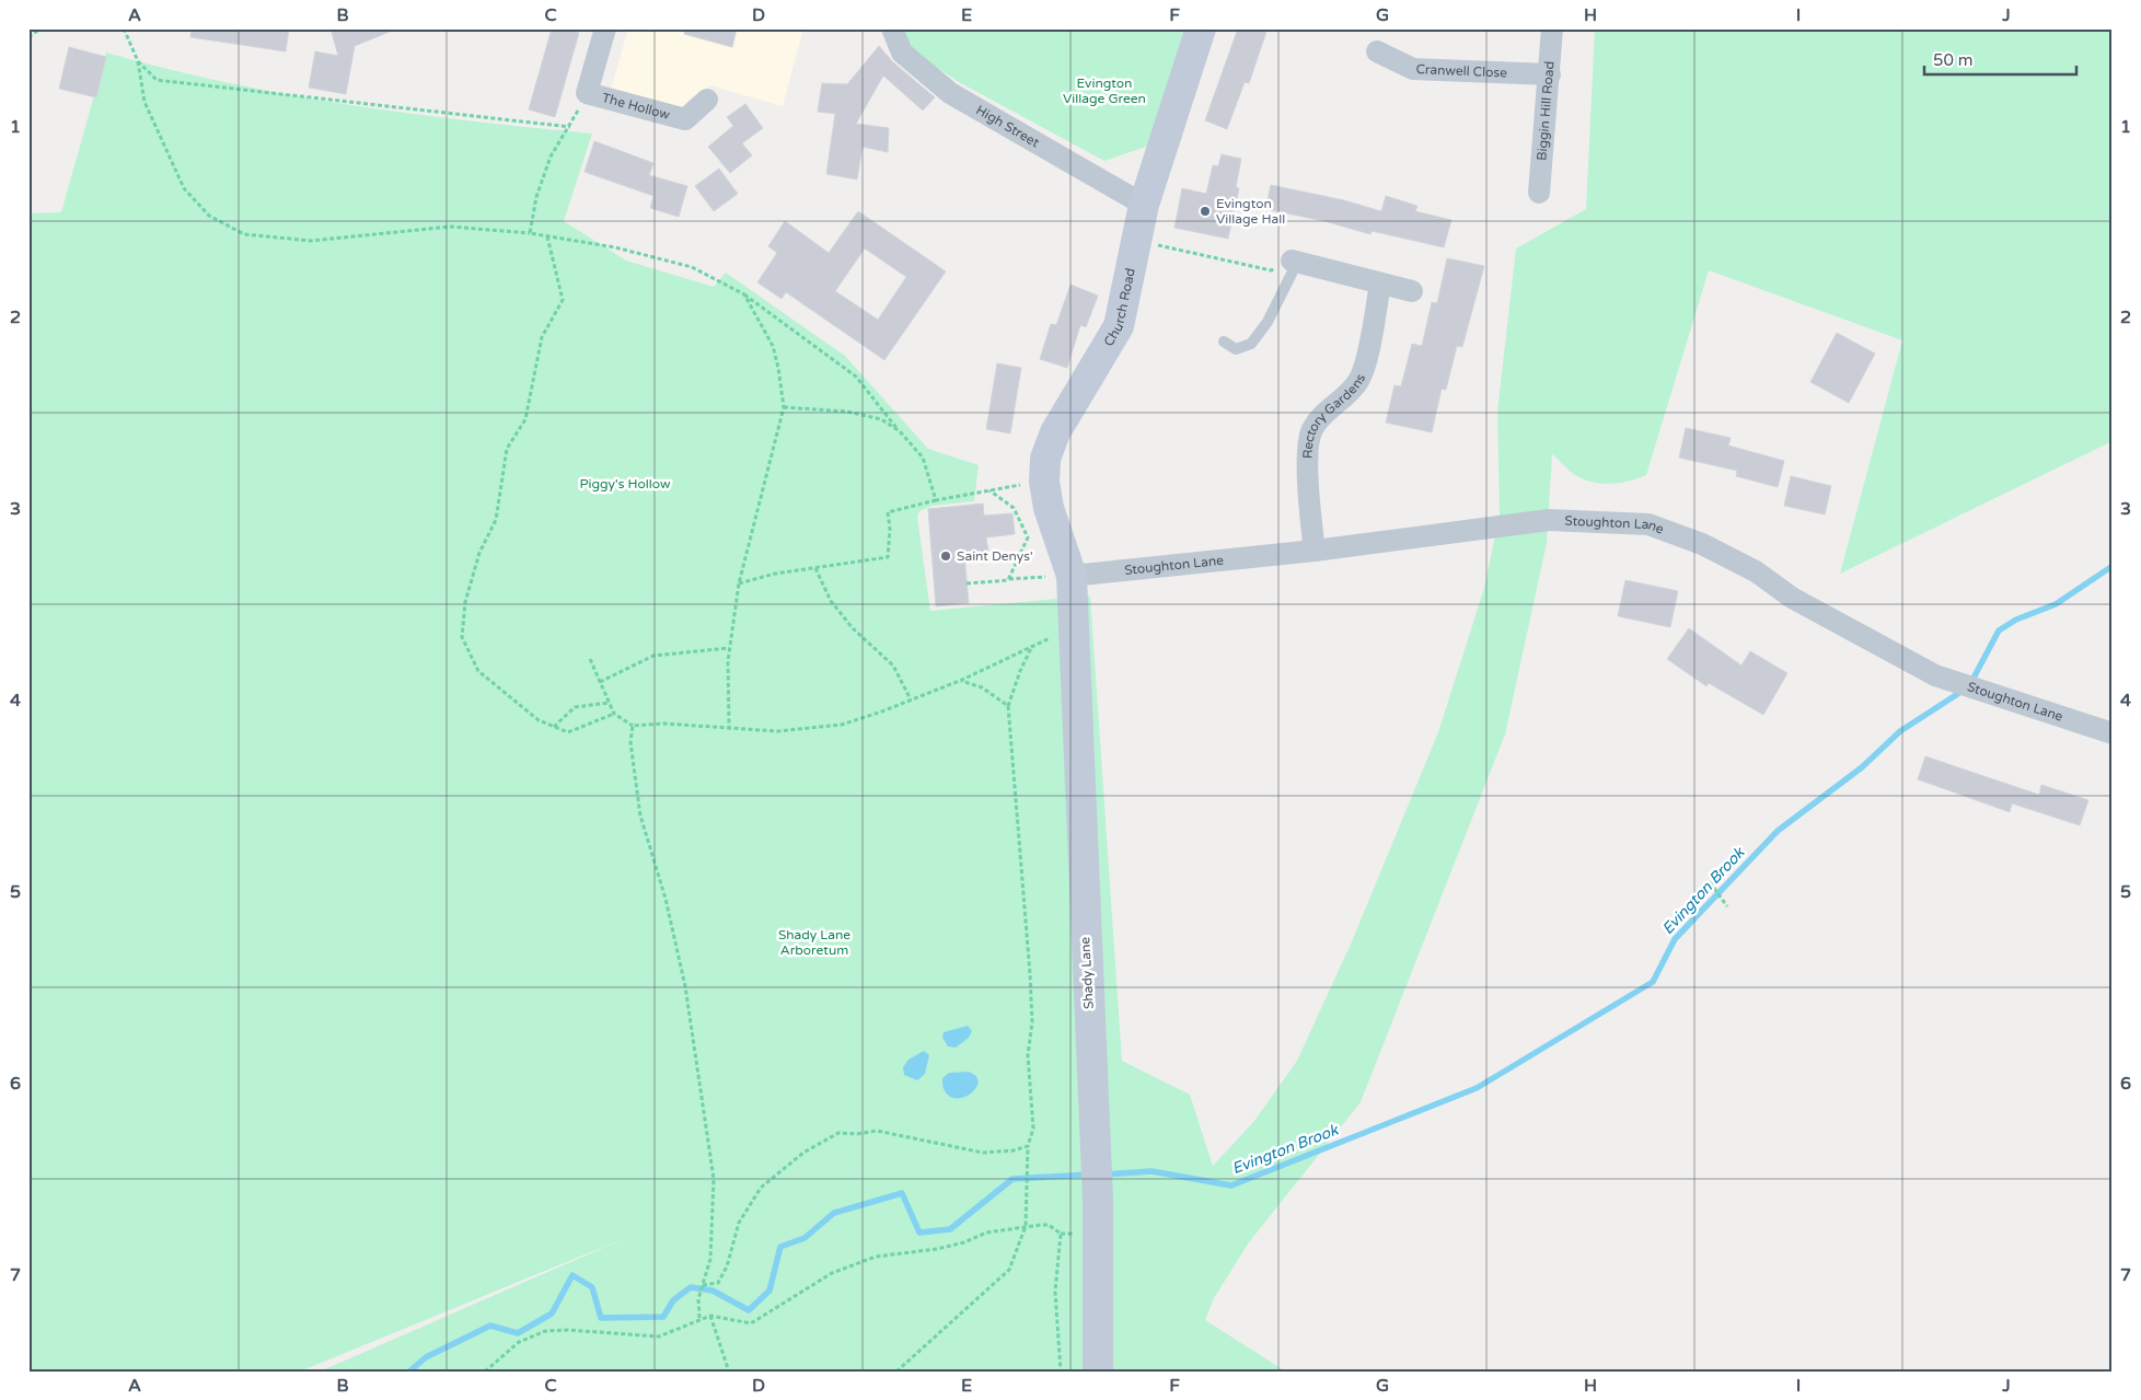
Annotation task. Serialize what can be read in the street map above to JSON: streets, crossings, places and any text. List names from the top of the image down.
{
  "streets": {
    "street": [
      "Cranwell Close",
      "The Hollow",
      "Biggin Hill Road",
      "High Street",
      "Church Road",
      "Rectory Gardens",
      "Stoughton Lane",
      "Shady Lane"
    ]
  },
  "crossings": [
    ["Cranwell Close", "Biggin Hill Road"],
    ["High Street", "Church Road"],
    ["Church Road", "Stoughton Lane"],
    ["Church Road", "Shady Lane"],
    ["Rectory Gardens", "Stoughton Lane"],
    ["Stoughton Lane", "Shady Lane"]
  ],
  "water": ["Evington Brook"],
  "parks": ["Evington Village Green", "Piggy's Hollow", "Shady Lane Arboretum"],
  "places": ["Evington Village Hall", "Saint Denys'"],
  "scale_bar": "50 m",
  "grid": {
    "columns": [
      "A",
      "B",
      "C",
      "D",
      "E",
      "F",
      "G",
      "H",
      "I",
      "J"
    ],
    "rows": [
      "1",
      "2",
      "3",
      "4",
      "5",
      "6",
      "7"
    ]
  }
}
